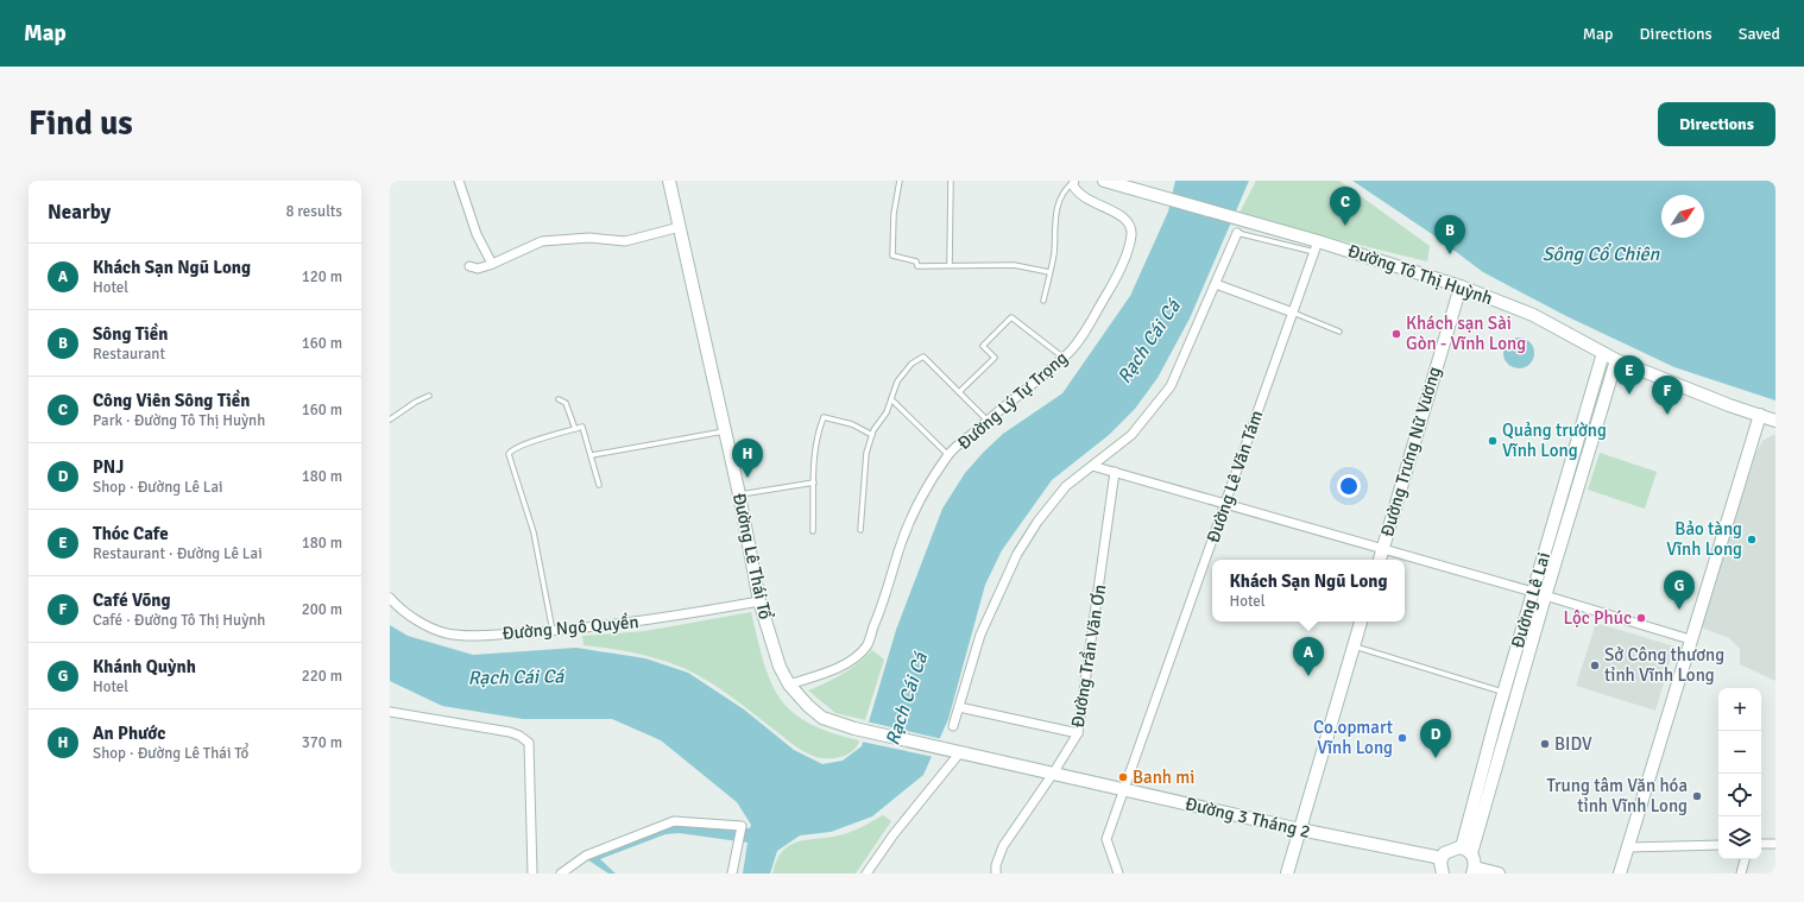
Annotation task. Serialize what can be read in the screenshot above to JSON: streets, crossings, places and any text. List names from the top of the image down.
{
  "streets": {
    "street": [
      "Đường Tô Thị Huỳnh",
      "Đường Lý Tự Trọng",
      "Đường Trưng Nữ Vương",
      "Đường Lê Văn Tám",
      "Đường Lê Thái Tổ",
      "Đường Lê Lai",
      "Đường Ngô Quyền",
      "Đường Trần Văn Ơn",
      "Đường 3 Tháng 2"
    ]
  },
  "crossings": [
    ["Đường Tô Thị Huỳnh", "Đường Trưng Nữ Vương"],
    ["Đường Tô Thị Huỳnh", "Đường Lê Văn Tám"],
    ["Đường Tô Thị Huỳnh", "Đường Lê Lai"],
    ["Đường Lý Tự Trọng", "Đường Lê Thái Tổ"],
    ["Đường Lê Văn Tám", "Đường 3 Tháng 2"],
    ["Đường Lê Thái Tổ", "Đường Ngô Quyền"],
    ["Đường Lê Thái Tổ", "Đường 3 Tháng 2"],
    ["Đường Trần Văn Ơn", "Đường 3 Tháng 2"]
  ],
  "water": ["Sông Cổ Chiên", "Rạch Cái Cá"],
  "places": [
    "Khách sạn Sài Gòn - Vĩnh Long",
    "Quảng trường Vĩnh Long",
    "Bảo tàng Vĩnh Long",
    "Lộc Phúc",
    "Sở Công thương tỉnh Vĩnh Long",
    "Co.opmart Vĩnh Long",
    "BIDV",
    "Banh mi",
    "Trung tâm Văn hóa tỉnh Vĩnh Long"
  ],
  "north": "top right",
  "page": {
    "header": "Map",
    "nav": ["Map", "Directions", "Saved"],
    "buttons": "Directions",
    "title": "Find us",
    "heading": ["Nearby", "8 results"],
    "pins": [
      "C",
      "B",
      "E",
      "F",
      "H",
      "G",
      "A",
      "D"
    ],
    "list": [
      {
        "mark": "A",
        "name": "Khách Sạn Ngũ Long",
        "note": "Hotel",
        "value": "120 m"
      },
      {
        "mark": "B",
        "name": "Sông Tiền",
        "note": "Restaurant",
        "value": "160 m"
      },
      {
        "mark": "C",
        "name": "Công Viên Sông Tiền",
        "note": "Park · Đường Tô Thị Huỳnh",
        "value": "160 m"
      },
      {
        "mark": "D",
        "name": "PNJ",
        "note": "Shop · Đường Lê Lai",
        "value": "180 m"
      },
      {
        "mark": "E",
        "name": "Thóc Cafe",
        "note": "Restaurant · Đường Lê Lai",
        "value": "180 m"
      },
      {
        "mark": "F",
        "name": "Café Võng",
        "note": "Café · Đường Tô Thị Huỳnh",
        "value": "200 m"
      },
      {
        "mark": "G",
        "name": "Khánh Quỳnh",
        "note": "Hotel",
        "value": "220 m"
      },
      {
        "mark": "H",
        "name": "An Phước",
        "note": "Shop · Đường Lê Thái Tổ",
        "value": "370 m"
      }
    ],
    "popup": ["Khách Sạn Ngũ Long", "Hotel"],
    "map_buttons": ["+", "−"]
  }
}
